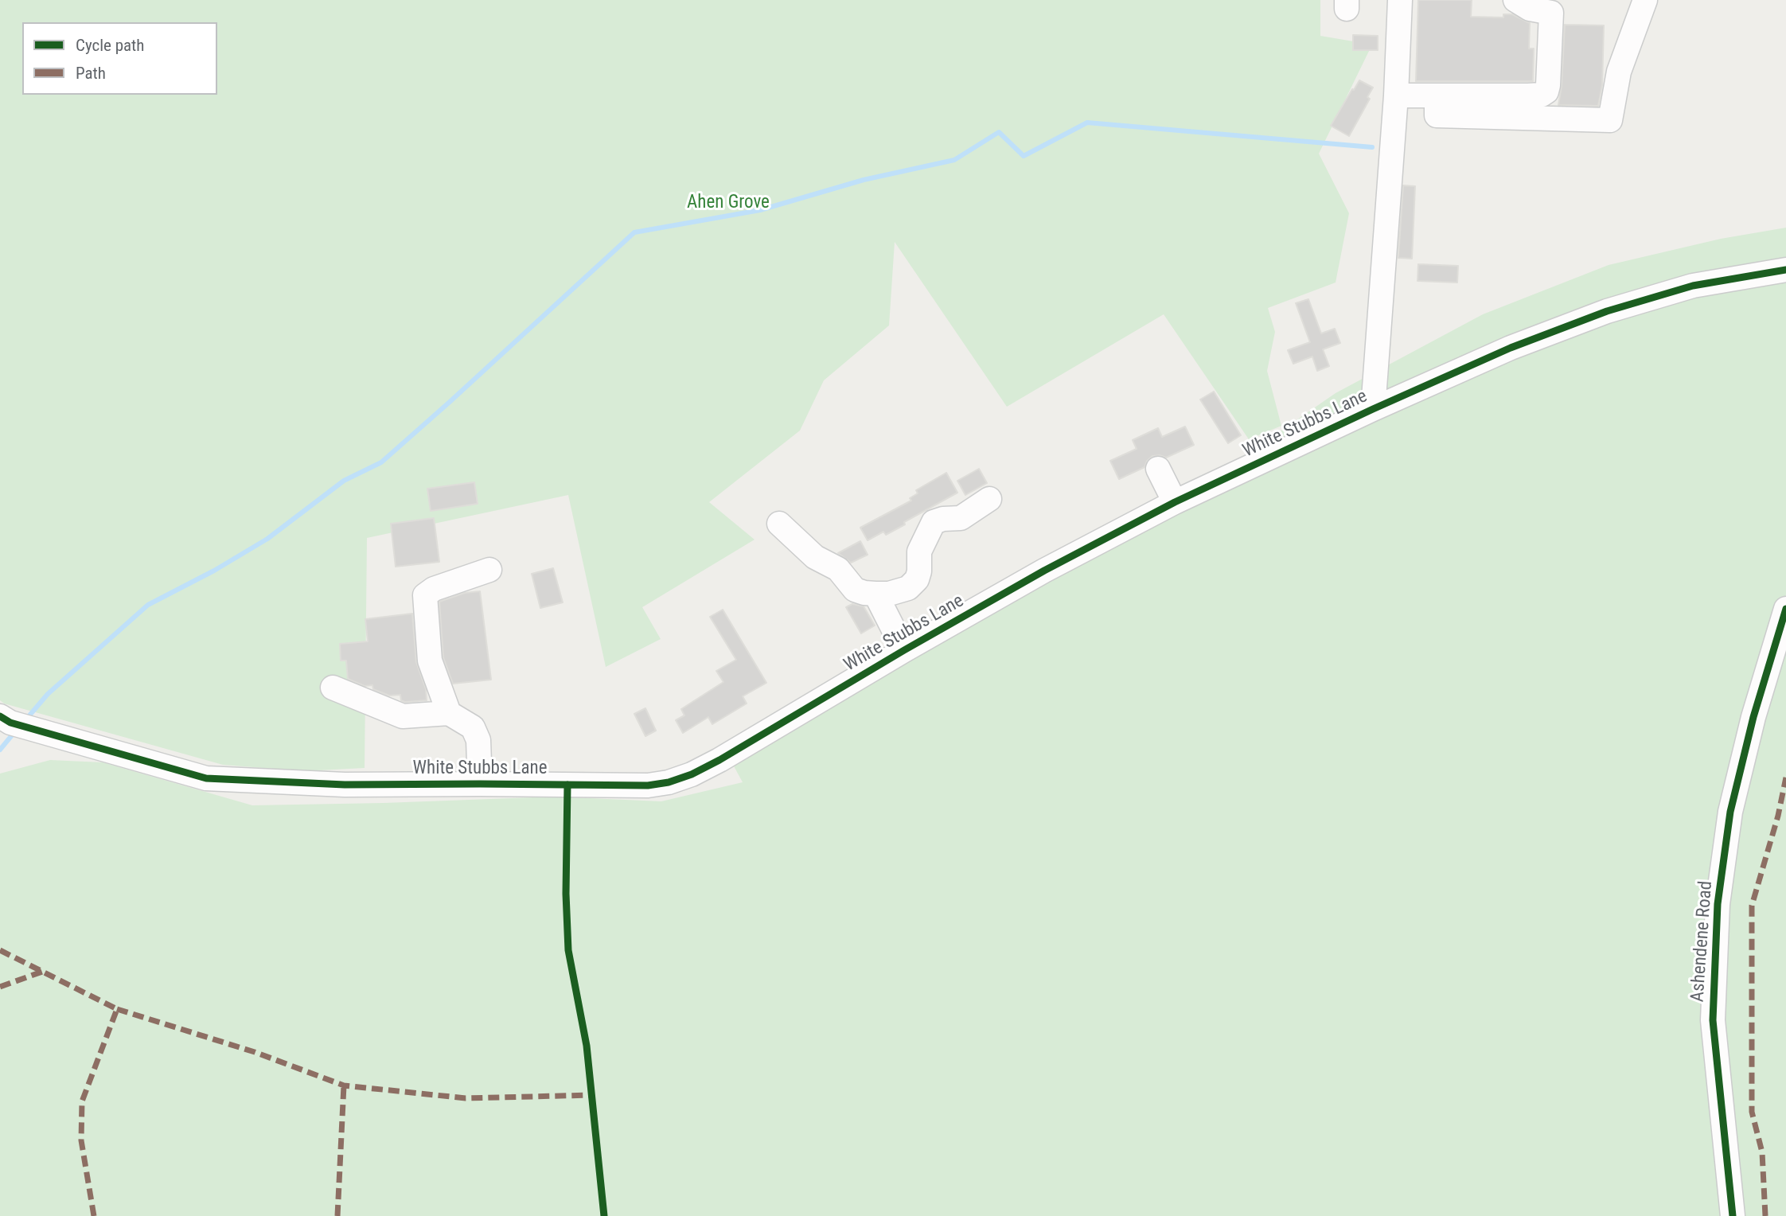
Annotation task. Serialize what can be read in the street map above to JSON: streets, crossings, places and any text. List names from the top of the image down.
{
  "streets": {
    "street": ["White Stubbs Lane", "Ashendene Road"]
  },
  "parks": ["Ahen Grove"],
  "legend": ["Cycle path", "Path"]
}
